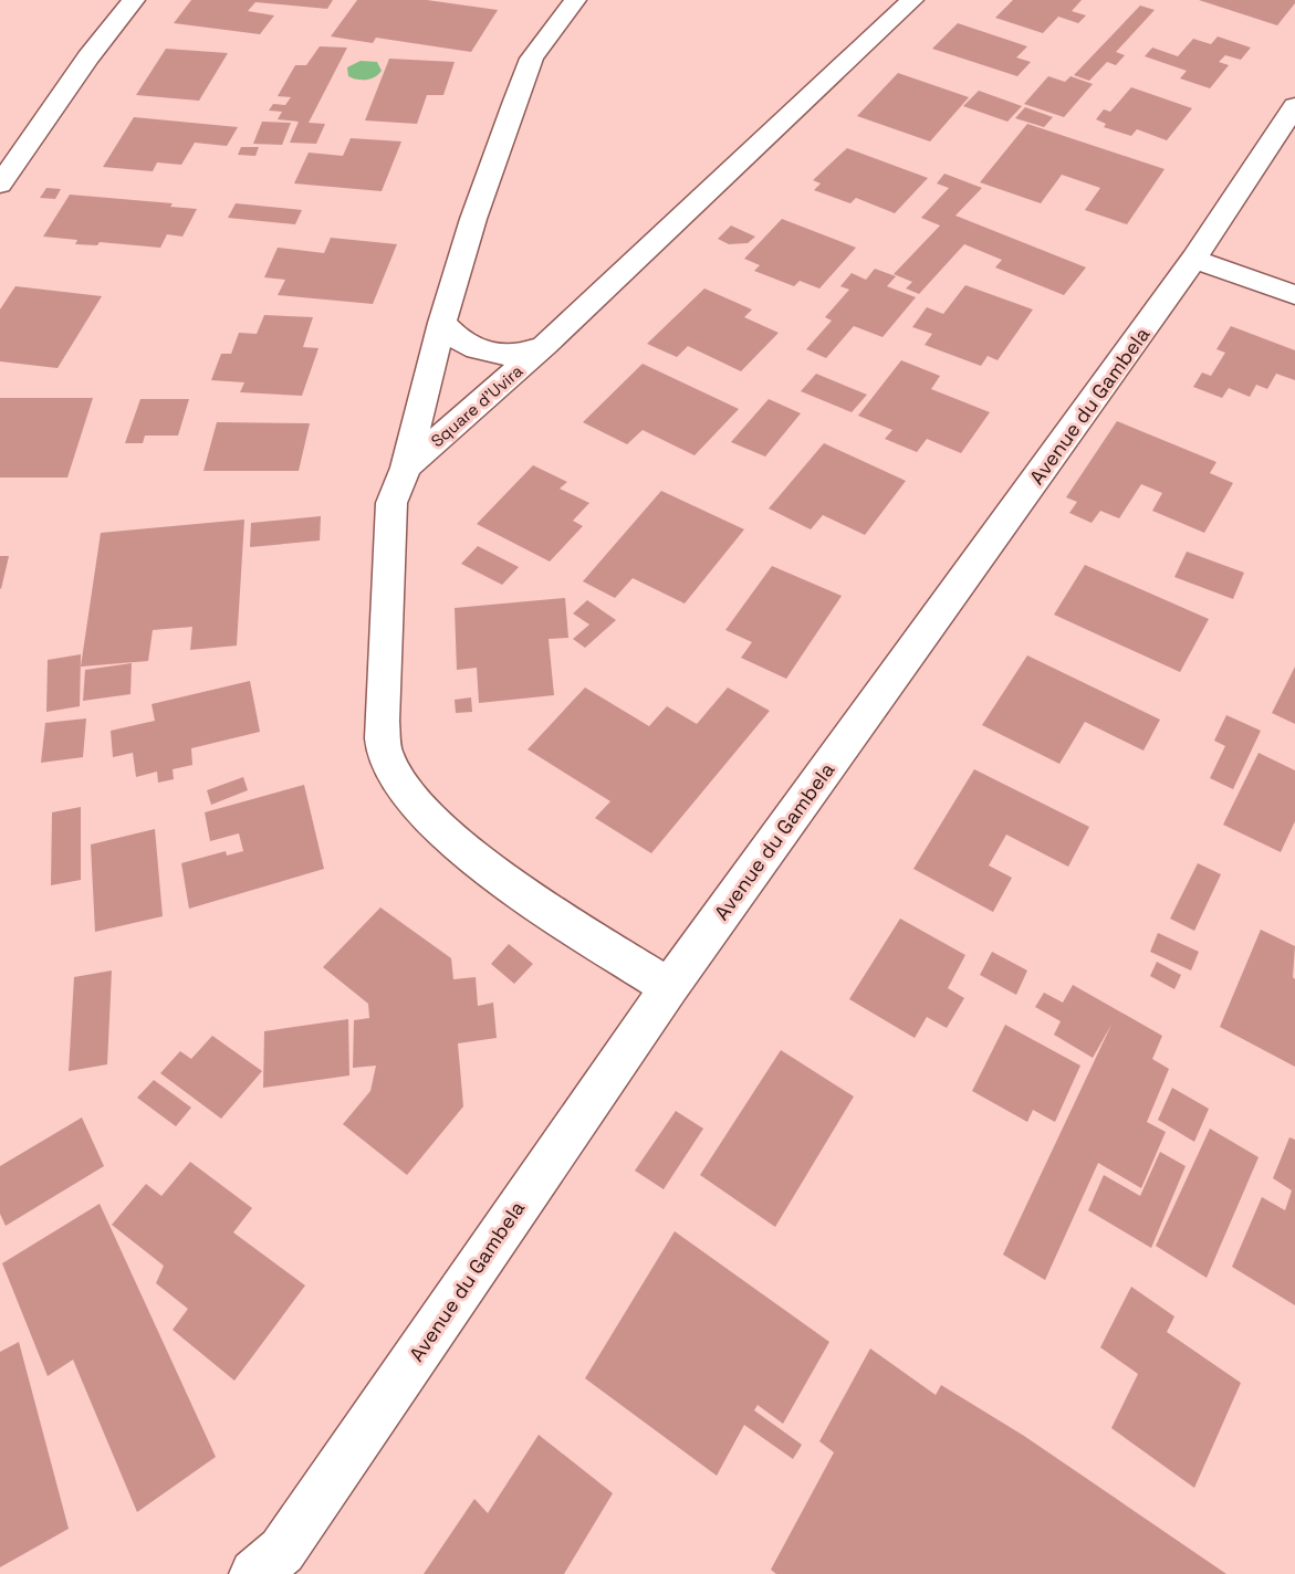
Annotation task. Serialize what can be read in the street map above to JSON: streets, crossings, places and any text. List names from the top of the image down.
{
  "streets": {
    "street": ["Square d'Uvira", "Avenue du Gambela"]
  }
}
